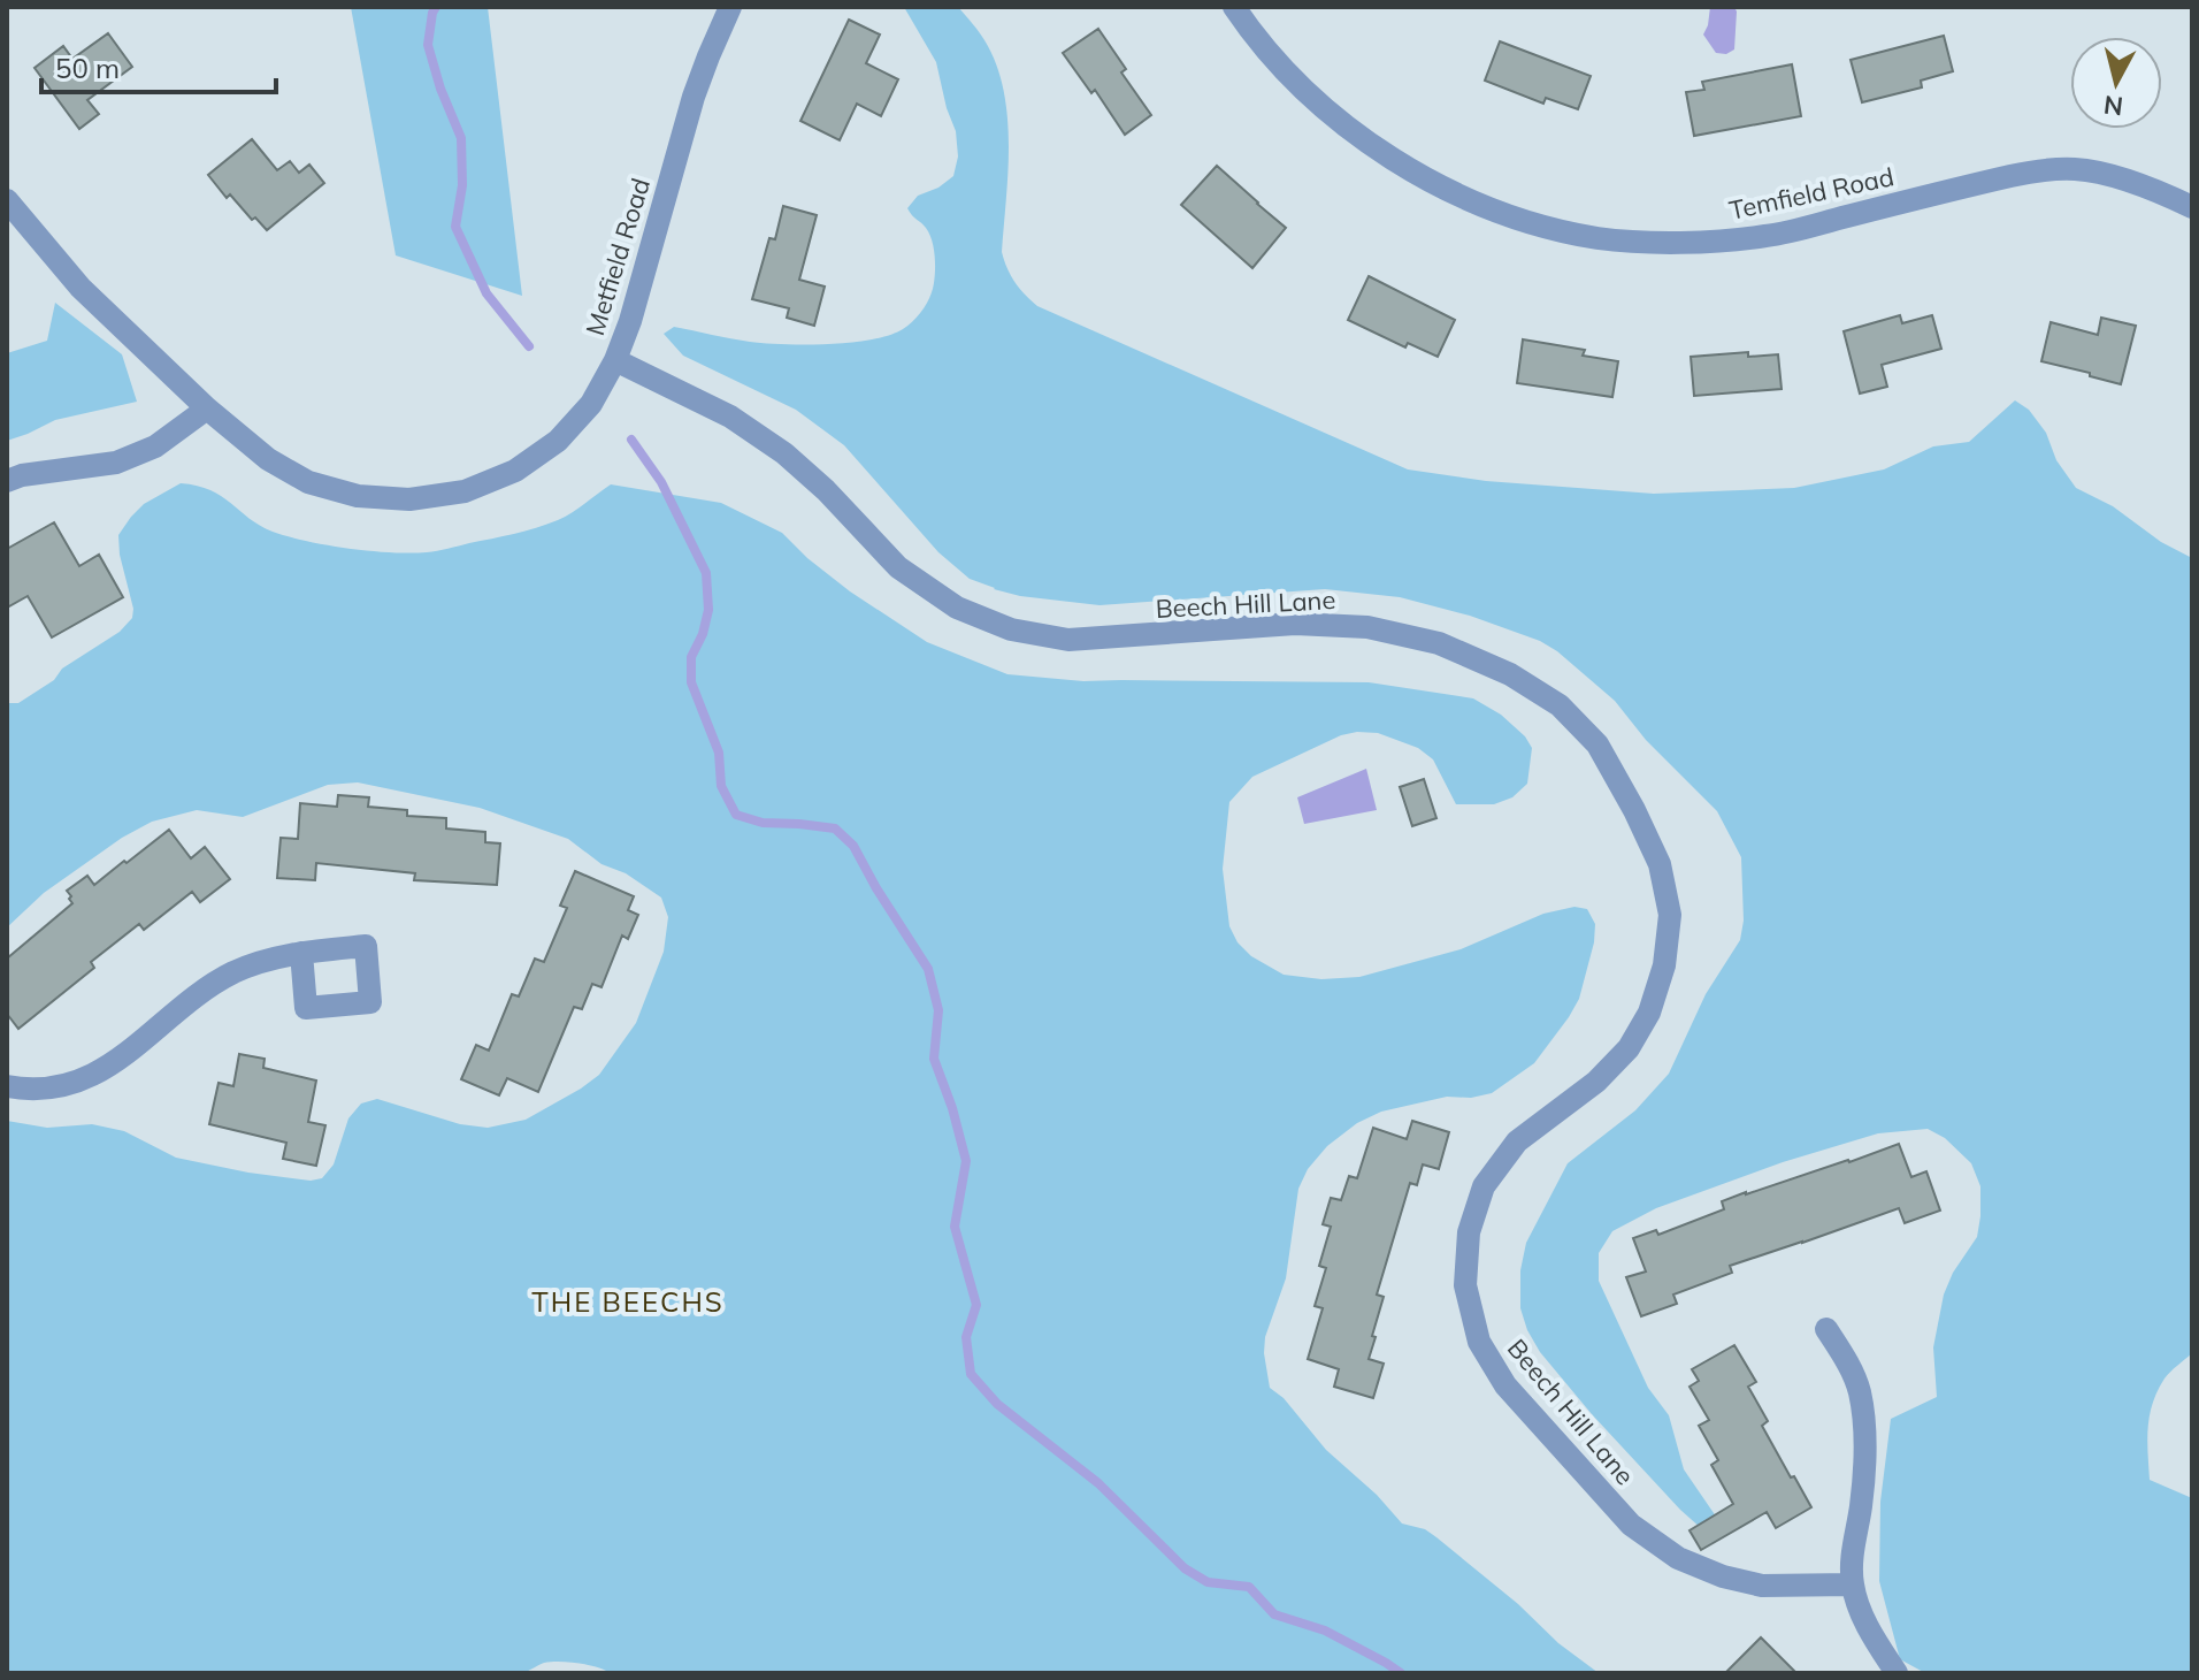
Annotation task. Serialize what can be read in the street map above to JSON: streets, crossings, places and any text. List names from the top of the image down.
{
  "streets": {
    "street": ["Temfield Road", "Metfield Road", "Beech Hill Lane"]
  },
  "crossings": [
    ["Metfield Road", "Beech Hill Lane"]
  ],
  "districts": ["THE BEECHS"],
  "scale_bar": "50 m",
  "north": "bottom"
}
